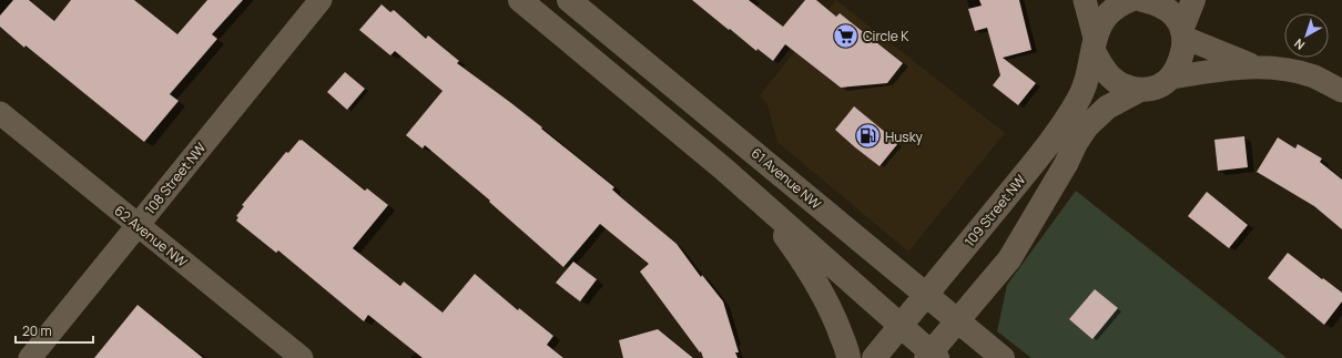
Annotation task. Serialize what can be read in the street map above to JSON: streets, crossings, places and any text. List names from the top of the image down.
{
  "streets": {
    "main road": ["61 Avenue NW", "109 Street NW"],
    "street": ["108 Street NW", "62 Avenue NW"]
  },
  "crossings": [
    ["108 Street NW", "62 Avenue NW"],
    ["61 Avenue NW", "109 Street NW"]
  ],
  "places": {
    "supermarket": ["Circle K"],
    "fuel station": ["Husky"]
  },
  "scale_bar": "20 m",
  "north": "bottom left"
}
